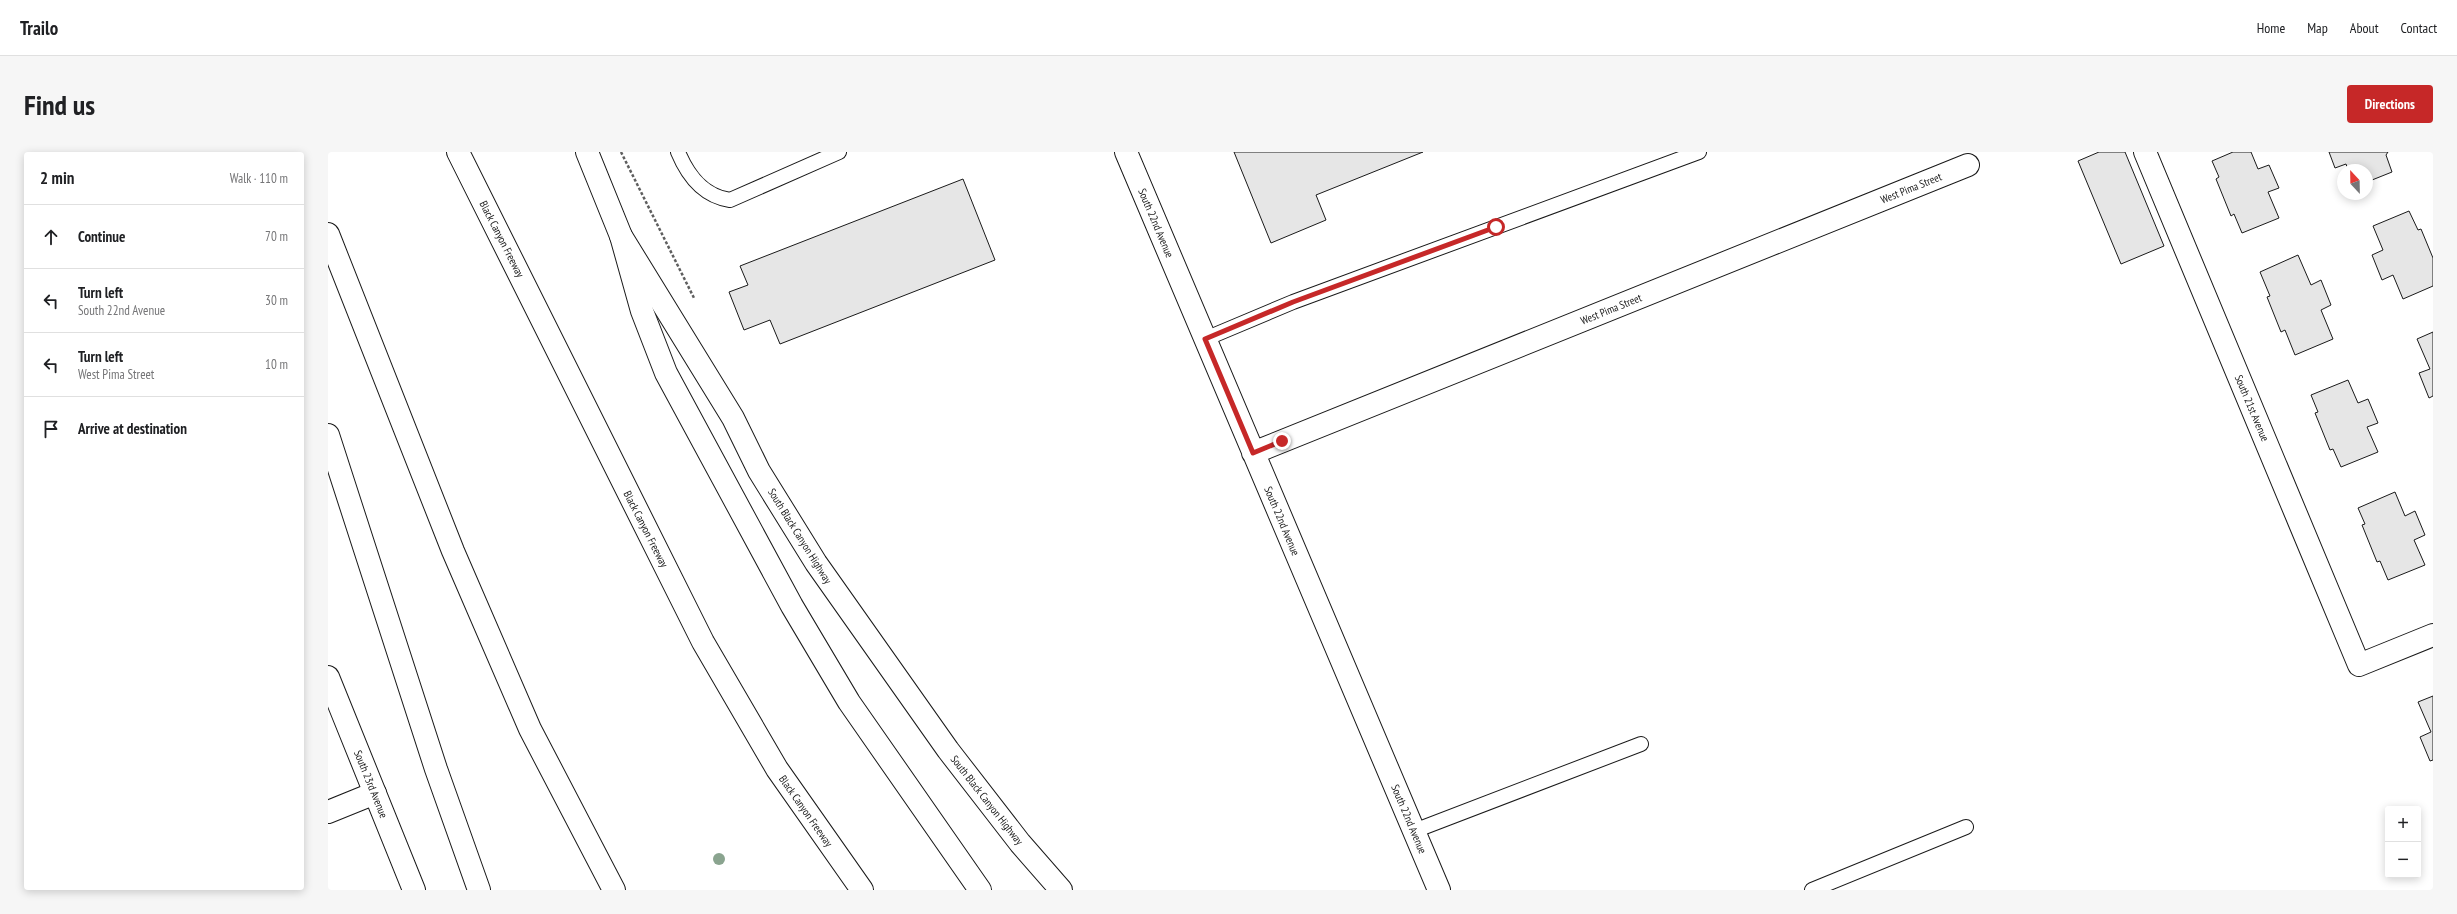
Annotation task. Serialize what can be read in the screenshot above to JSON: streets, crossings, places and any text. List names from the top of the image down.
{
  "streets": {
    "main road": [
      "West Pima Street",
      "South 22nd Avenue",
      "Black Canyon Freeway",
      "South 21st Avenue",
      "South Black Canyon Highway",
      "South 23rd Avenue"
    ]
  },
  "crossings": [
    ["West Pima Street", "South 22nd Avenue"]
  ],
  "north": "top",
  "page": {
    "header": "Trailo",
    "nav": [
      "Home",
      "Map",
      "About",
      "Contact"
    ],
    "buttons": "Directions",
    "title": "Find us",
    "heading": ["2 min", "Walk · 110 m"],
    "list": [
      ["Continue", "70 m"],
      ["Turn left", "South 22nd Avenue", "30 m"],
      ["Turn left", "West Pima Street", "10 m"],
      "Arrive at destination"
    ],
    "map_buttons": ["+", "−"]
  }
}
